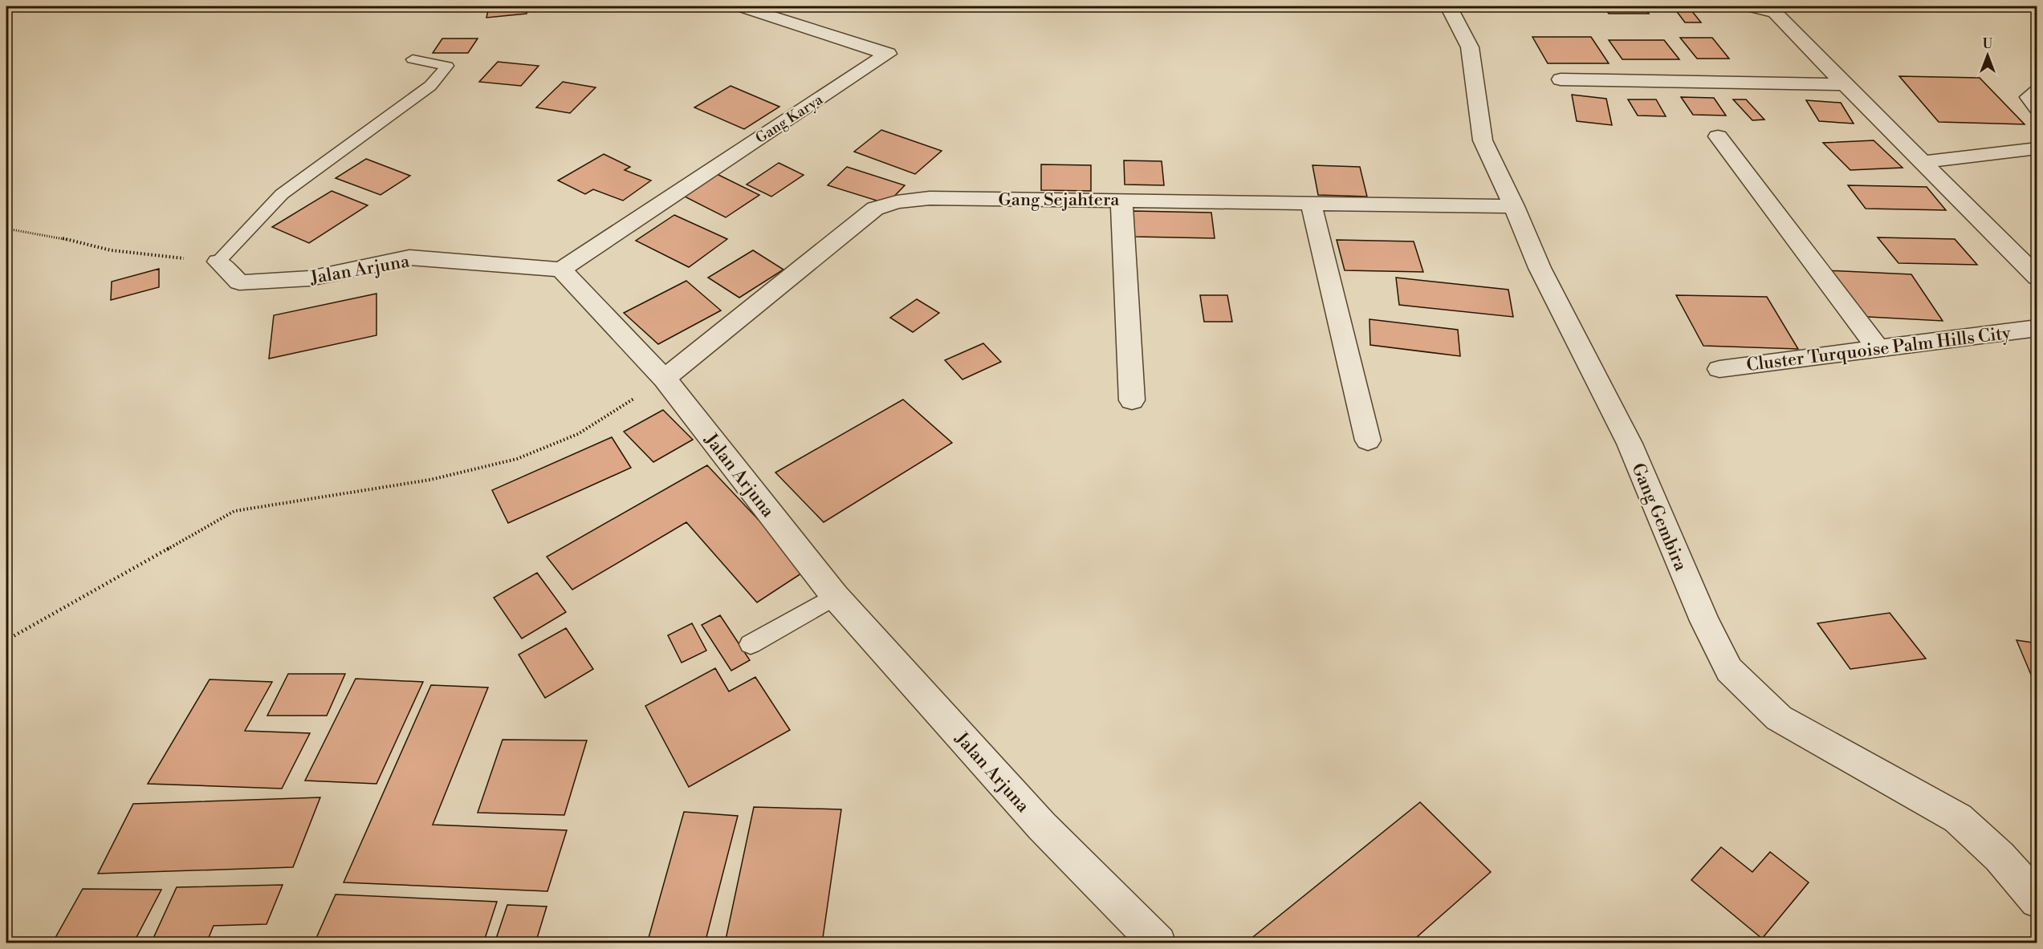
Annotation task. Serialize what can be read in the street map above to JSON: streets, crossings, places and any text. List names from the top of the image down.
{
  "streets": {
    "street": [
      "Gang Karya",
      "Gang Sejahtera",
      "Jalan Arjuna",
      "Cluster Turquoise Palm Hills City",
      "Gang Gembira"
    ]
  },
  "crossings": [
    ["Gang Karya", "Jalan Arjuna"],
    ["Gang Sejahtera", "Jalan Arjuna"],
    ["Gang Sejahtera", "Gang Gembira"]
  ],
  "north": "top"
}
